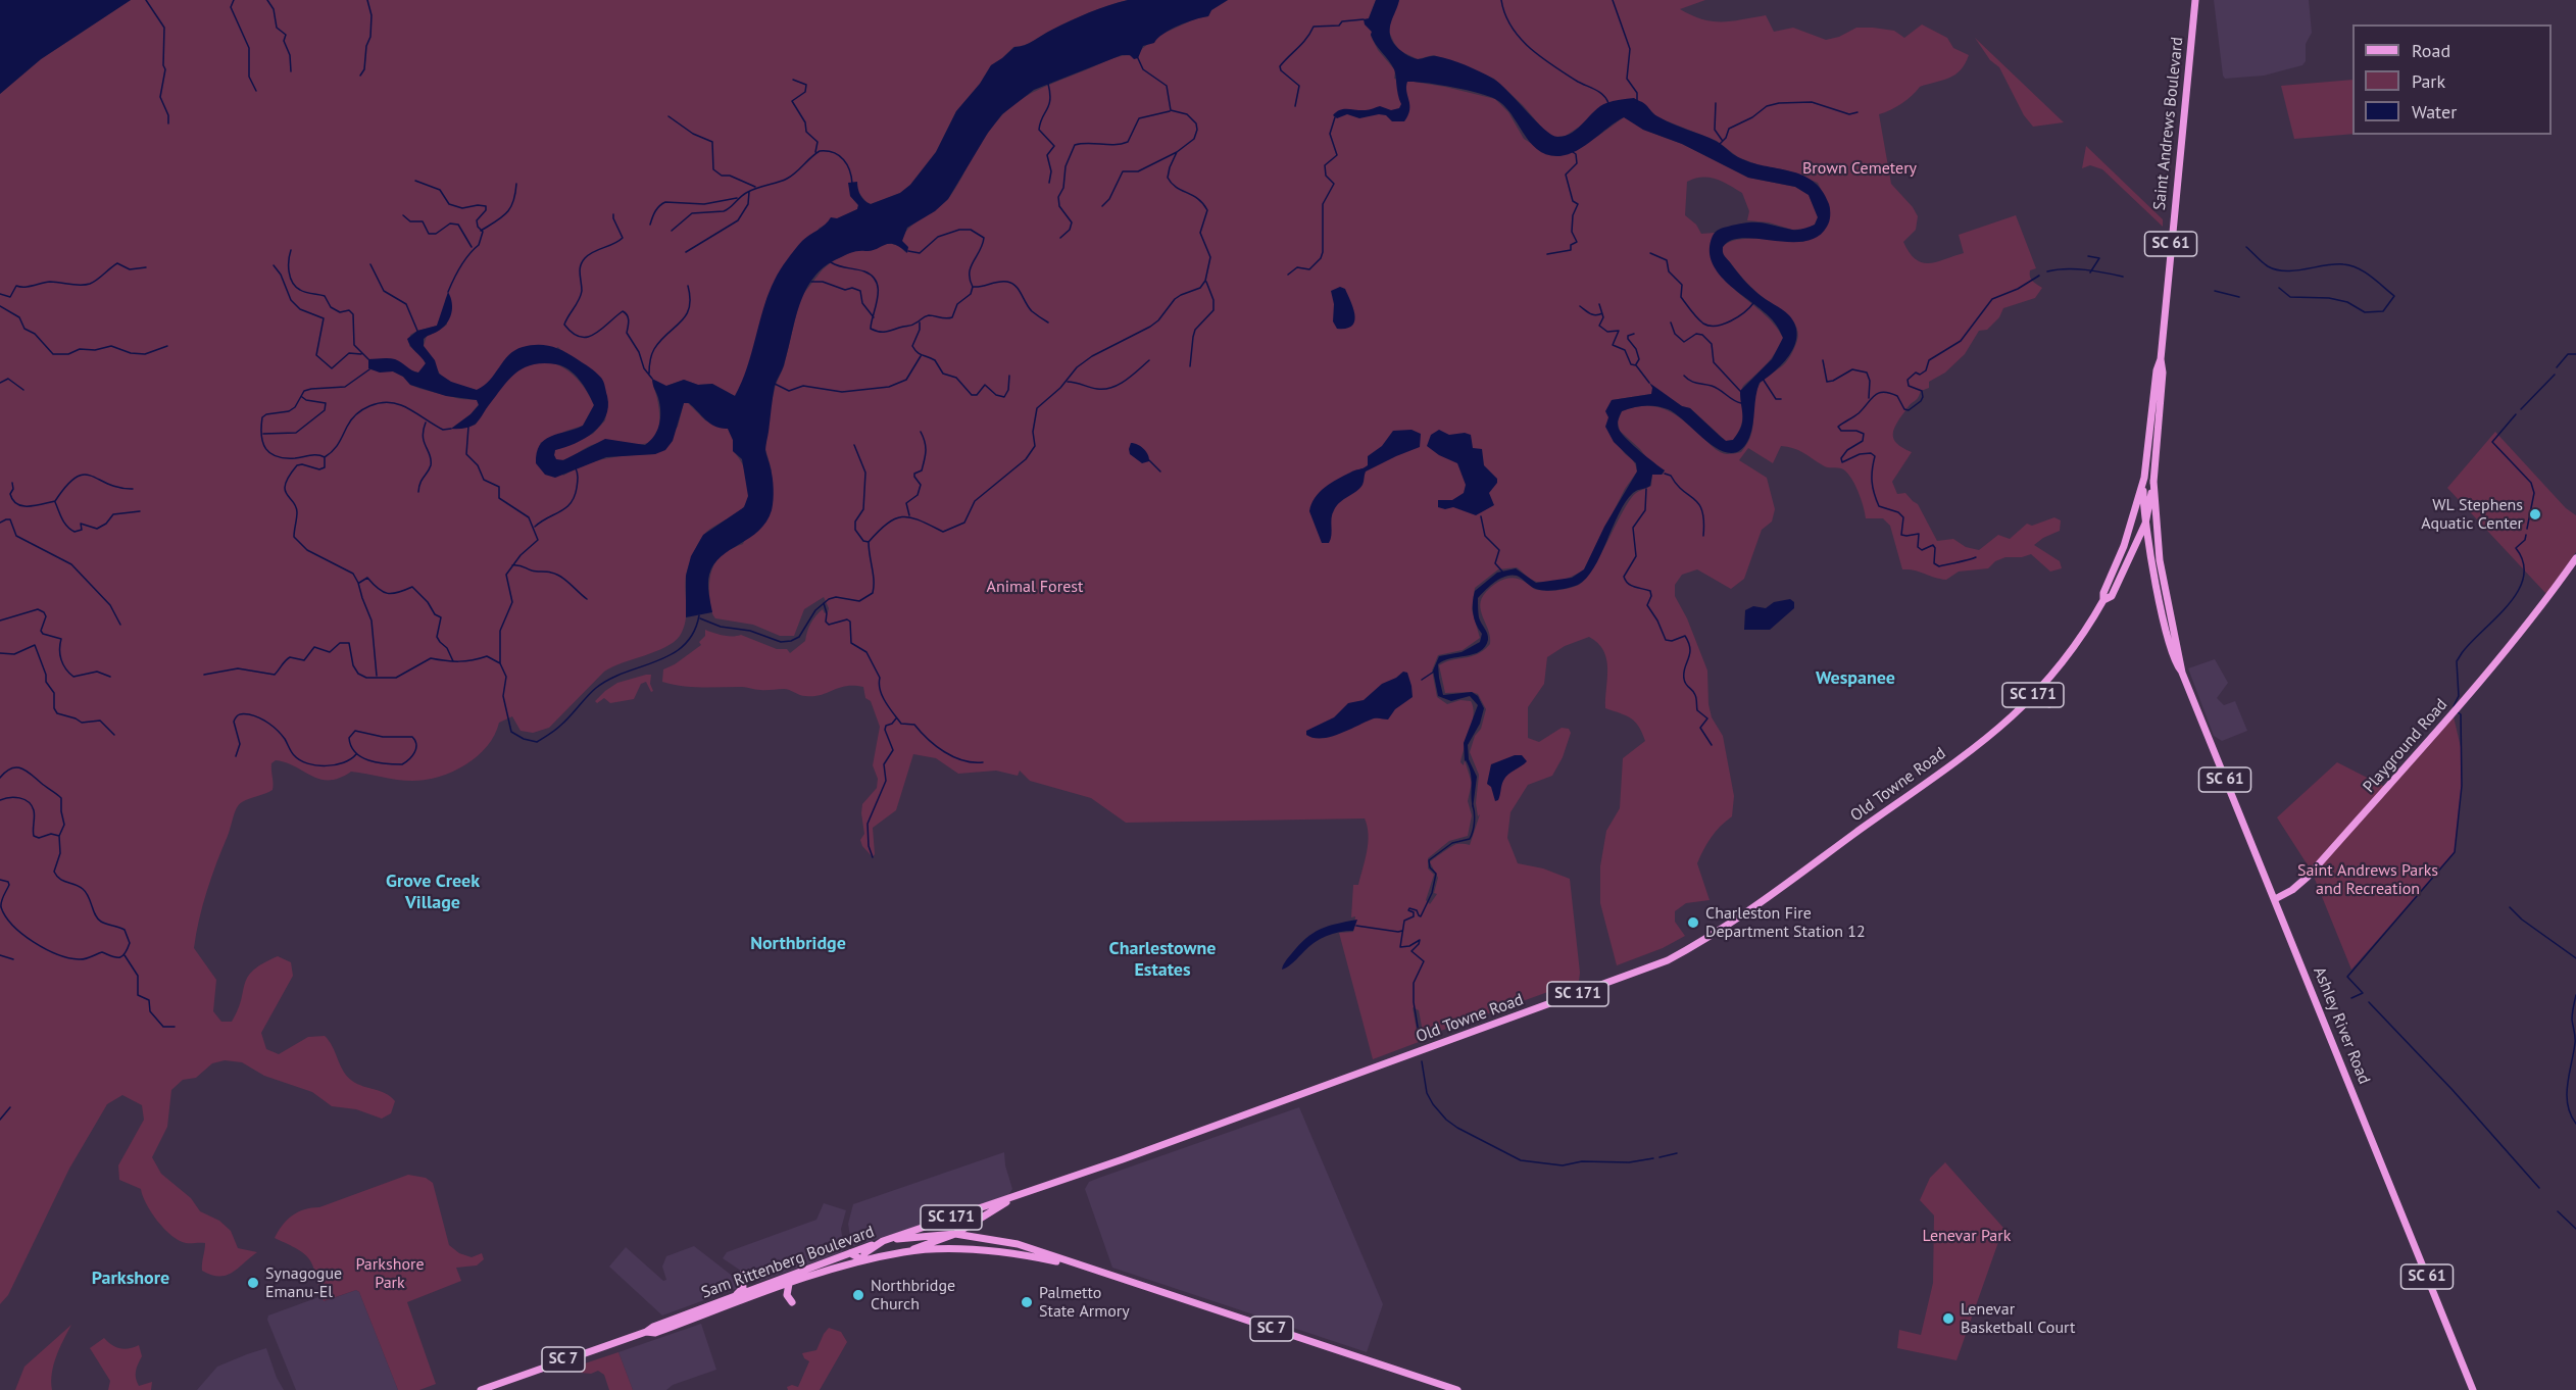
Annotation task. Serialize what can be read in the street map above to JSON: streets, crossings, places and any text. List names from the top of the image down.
{
  "streets": {
    "main road": [
      "Saint Andrews Boulevard",
      "SC 61",
      "SC 171",
      "Playground Road",
      "Old Towne Road",
      "Ashley River Road",
      "Sam Rittenberg Boulevard",
      "SC 7"
    ]
  },
  "crossings": [
    ["Saint Andrews Boulevard", "Old Towne Road"],
    ["Saint Andrews Boulevard", "Ashley River Road"],
    ["Playground Road", "Ashley River Road"],
    ["Old Towne Road", "Sam Rittenberg Boulevard"]
  ],
  "districts": [
    "Wespanee",
    "Grove Creek Village",
    "Northbridge",
    "Charlestowne Estates",
    "Parkshore"
  ],
  "parks": [
    "Brown Cemetery",
    "Animal Forest",
    "Saint Andrews Parks and Recreation",
    "Lenevar Park",
    "Parkshore Park"
  ],
  "places": [
    "WL Stephens Aquatic Center",
    "Charleston Fire Department Station 12",
    "Synagogue Emanu-El",
    "Northbridge Church",
    "Palmetto State Armory",
    "Lenevar Basketball Court"
  ],
  "legend": ["Road", "Park", "Water"]
}
